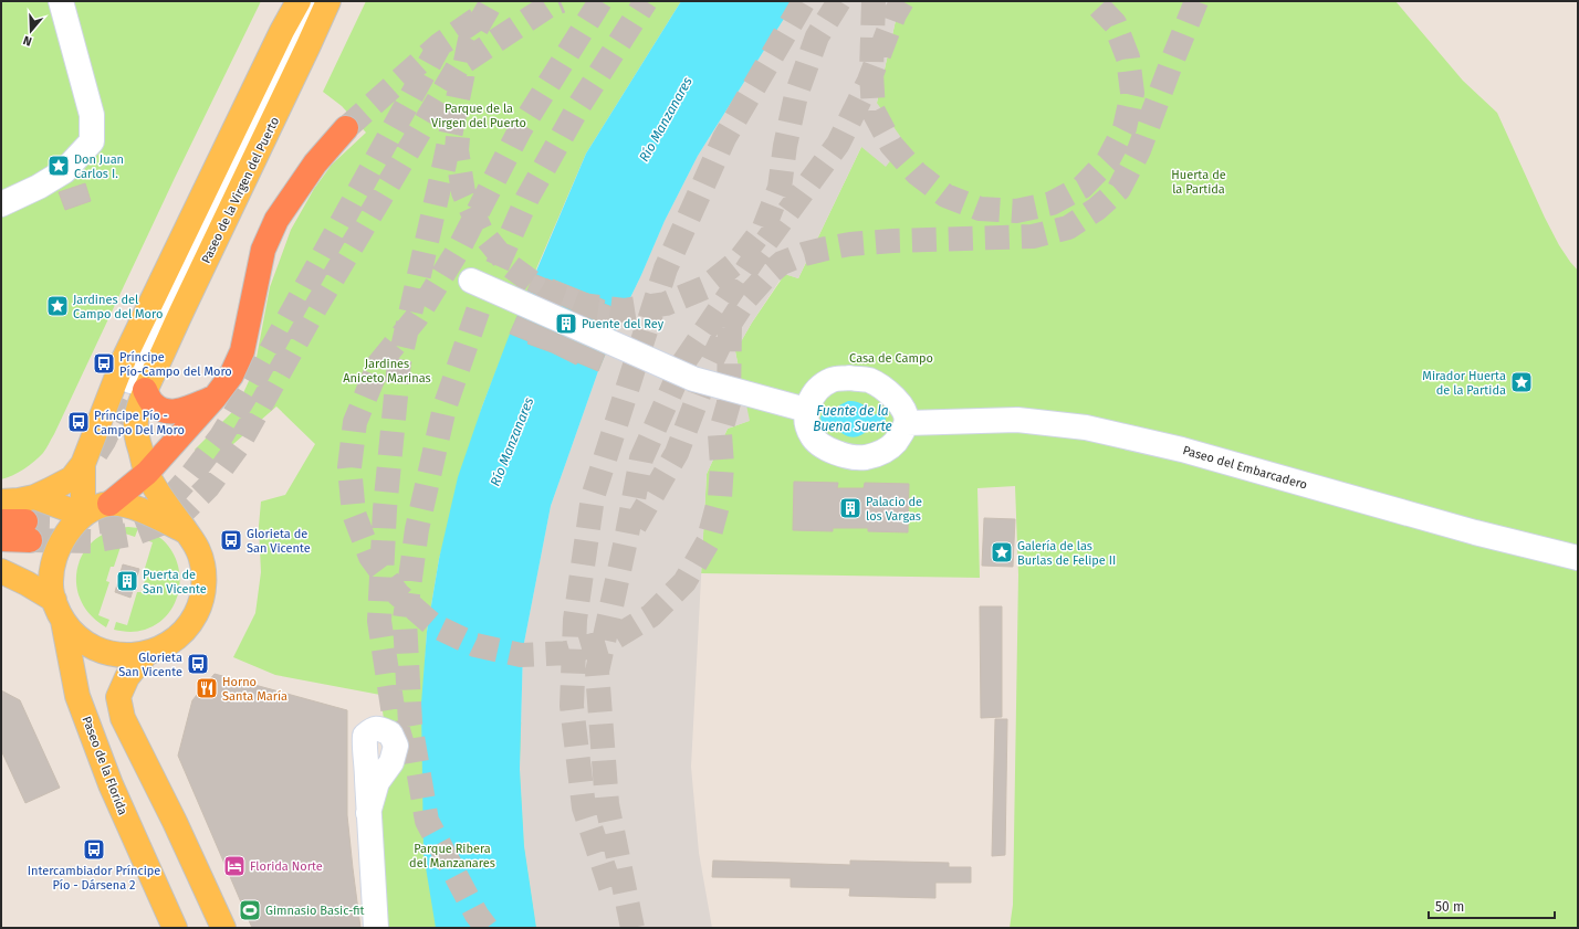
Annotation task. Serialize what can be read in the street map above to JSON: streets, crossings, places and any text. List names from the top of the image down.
{
  "streets": {
    "main road": ["Paseo de la Virgen del Puerto", "Paseo de la Florida"],
    "street": ["Paseo del Embarcadero"]
  },
  "crossings": [
    ["Paseo de la Virgen del Puerto", "Paseo de la Florida"]
  ],
  "water": ["Río Manzanares", "Fuente de la Buena Suerte"],
  "parks": [
    "Parque de la Virgen del Puerto",
    "Huerta de la Partida",
    "Casa de Campo",
    "Jardines Aniceto Marinas",
    "Parque Ribera del Manzanares"
  ],
  "places": {
    "place": [
      "Don Juan Carlos I.",
      "Jardines del Campo del Moro",
      "Mirador Huerta de la Partida",
      "Galería de las Burlas de Felipe II"
    ],
    "building": ["Puente del Rey", "Palacio de los Vargas", "Puerta de San Vicente"],
    "bus stop": [
      "Príncipe Pío-Campo del Moro",
      "Príncipe Pío - Campo Del Moro",
      "Glorieta de San Vicente",
      "Glorieta San Vicente",
      "Intercambiador Príncipe Pío - Dársena 2"
    ],
    "restaurant": ["Horno Santa María"],
    "hotel": ["Florida Norte"],
    "sports": ["Gimnasio Basic-fit"]
  },
  "scale_bar": "50 m",
  "north": "bottom"
}
